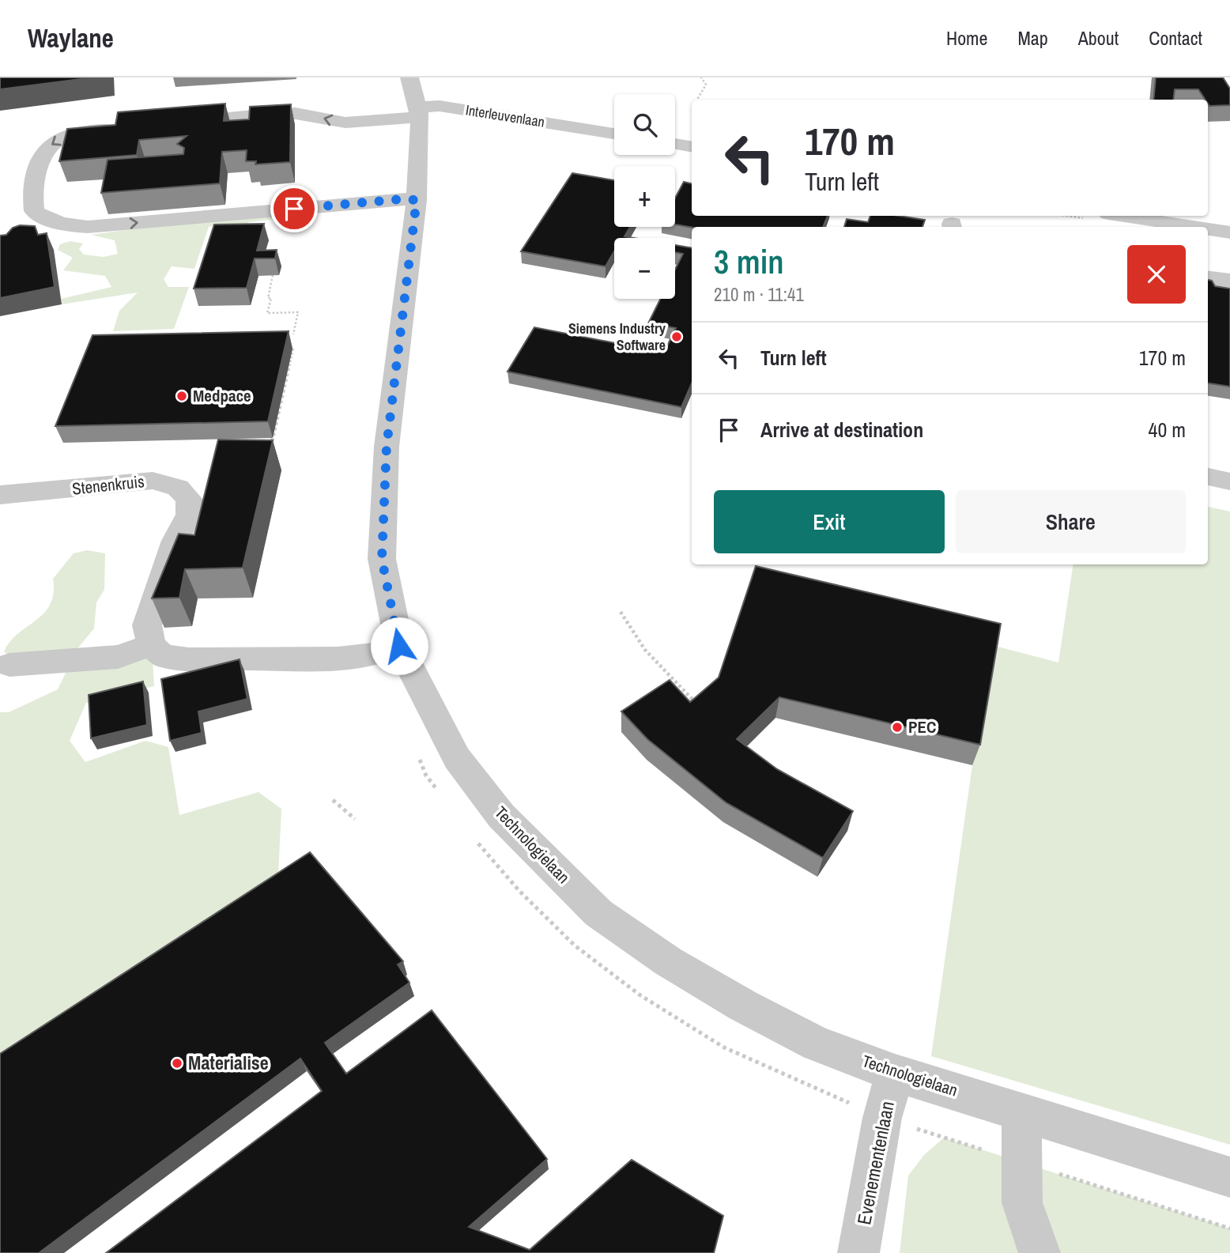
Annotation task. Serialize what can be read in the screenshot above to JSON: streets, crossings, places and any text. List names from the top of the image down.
{
  "streets": {
    "street": [
      "Interleuvenlaan",
      "Stenenkruis",
      "Technologielaan",
      "Evenementenlaan"
    ]
  },
  "crossings": [
    ["Interleuvenlaan", "Technologielaan"],
    ["Technologielaan", "Evenementenlaan"]
  ],
  "one_way": ["Interleuvenlaan"],
  "places": [
    "Siemens Industry Software",
    "Medpace",
    "PEC",
    "Materialise"
  ],
  "page": {
    "header": "Waylane",
    "nav": [
      "Home",
      "Map",
      "About",
      "Contact"
    ],
    "map_buttons": ["+", "−"],
    "turn": ["170 m", "Turn left"],
    "heading": ["3 min", "210 m · 11:41"],
    "list": [
      {
        "name": "Turn left",
        "value": "170 m"
      },
      {
        "name": "Arrive at destination",
        "value": "40 m"
      }
    ],
    "buttons": ["Exit", "Share"]
  }
}
